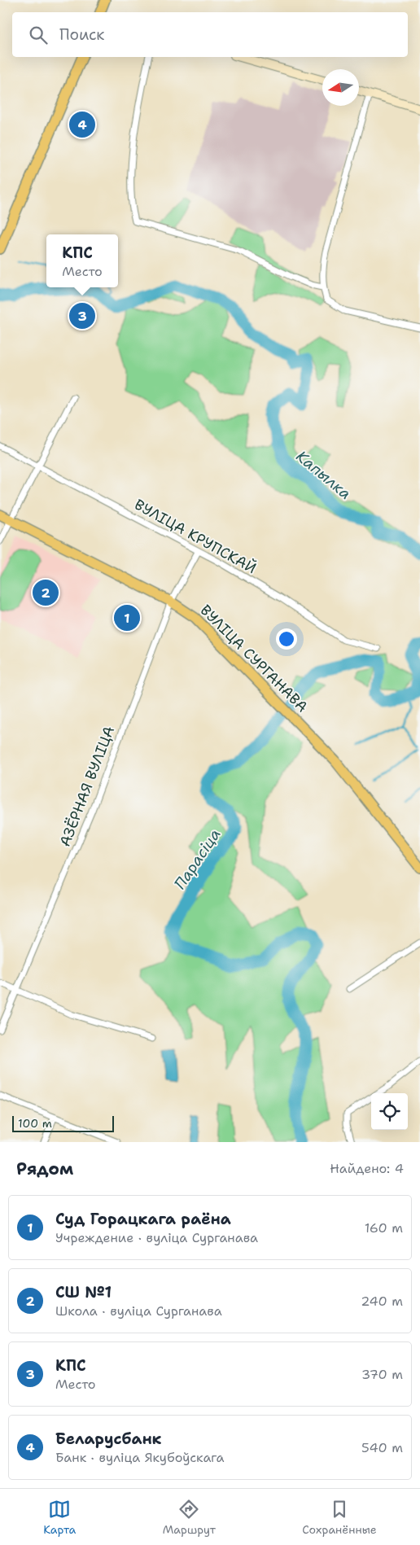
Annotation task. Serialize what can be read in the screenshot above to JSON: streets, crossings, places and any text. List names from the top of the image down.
{
  "streets": {
    "main road": ["ВУЛІЦА СУРГАНАВА"],
    "street": ["ВУЛІЦА КРУПСКАЙ", "АЗЁРНАЯ ВУЛІЦА"]
  },
  "crossings": [
    ["ВУЛІЦА КРУПСКАЙ", "АЗЁРНАЯ ВУЛІЦА"],
    ["ВУЛІЦА СУРГАНАВА", "АЗЁРНАЯ ВУЛІЦА"]
  ],
  "water": ["Капылка", "Парасіца"],
  "scale_bar": "100 m",
  "north": "left",
  "page": {
    "search": "Поиск",
    "pins": [
      "4",
      "3",
      "2",
      "1"
    ],
    "popup": ["КПС", "Место"],
    "scale": "100 m",
    "heading": ["Рядом", "Найдено: 4"],
    "list": [
      {
        "mark": "1",
        "name": "Суд Горацкага раёна",
        "note": "Учреждение · вуліца Сурганава",
        "value": "160 m"
      },
      {
        "mark": "2",
        "name": "СШ №1",
        "note": "Школа · вуліца Сурганава",
        "value": "240 m"
      },
      {
        "mark": "3",
        "name": "КПС",
        "note": "Место",
        "value": "370 m"
      },
      {
        "mark": "4",
        "name": "Беларусбанк",
        "note": "Банк · вуліца Якубоўскага",
        "value": "540 m"
      }
    ],
    "nav": ["Карта", "Маршрут", "Сохранённые"]
  }
}
